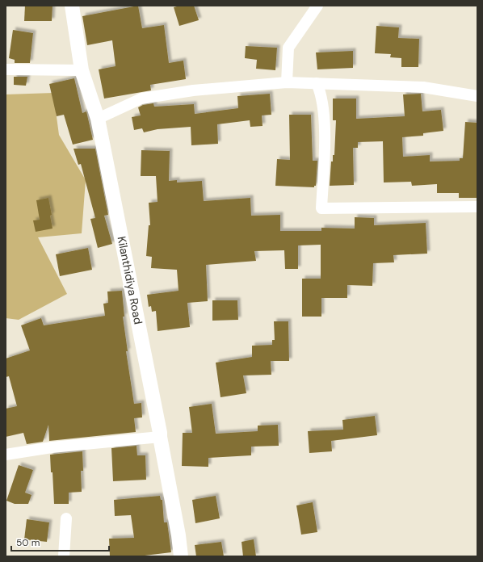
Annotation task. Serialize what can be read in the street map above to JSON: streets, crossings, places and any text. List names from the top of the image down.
{
  "streets": {
    "street": ["Kilanthidiya Road"]
  },
  "scale_bar": "50 m"
}
